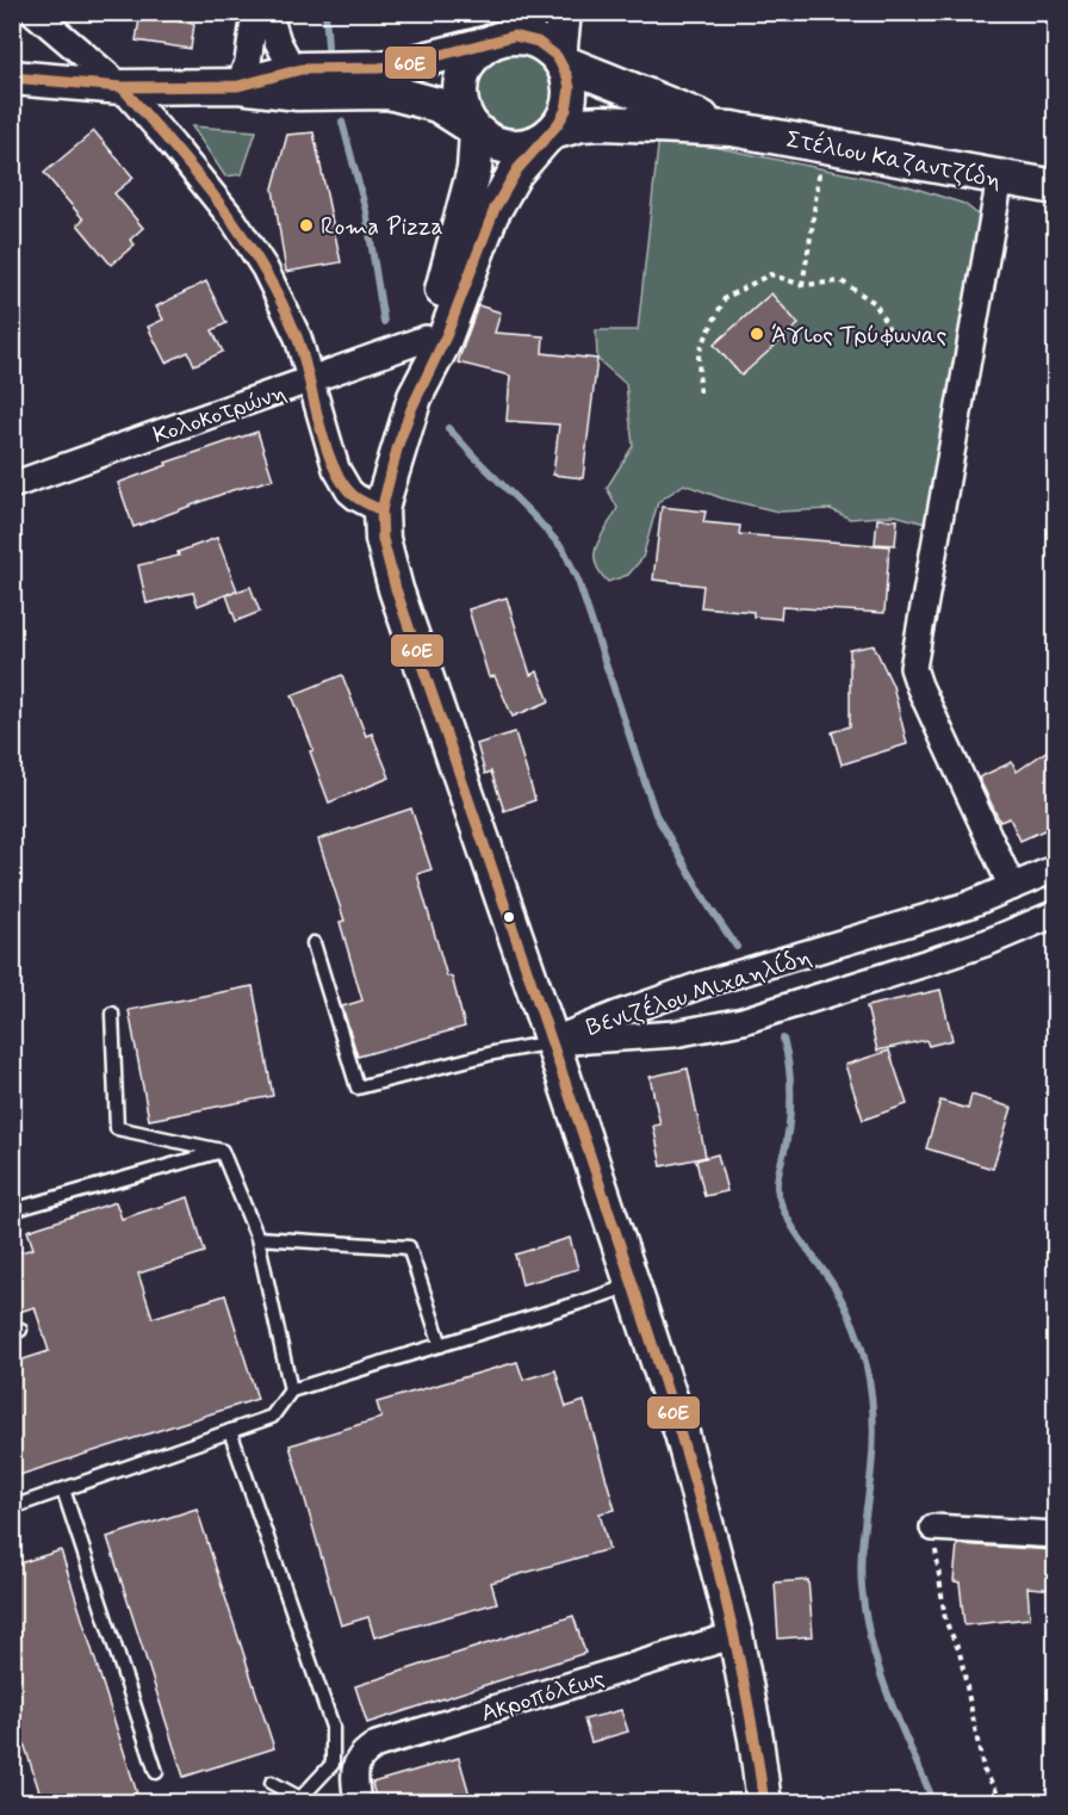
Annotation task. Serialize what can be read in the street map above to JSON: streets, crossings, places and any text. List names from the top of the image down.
{
  "streets": {
    "main road": ["Στέλιου Καζαντζίδη"],
    "street": ["Κολοκοτρώνη", "Βενιζέλου Μιχαηλίδη", "Ακροπόλεως"]
  },
  "places": ["Roma Pizza", "Άγιος Τρύφωνας"],
  "lines": ["transit line 60Ε"]
}
